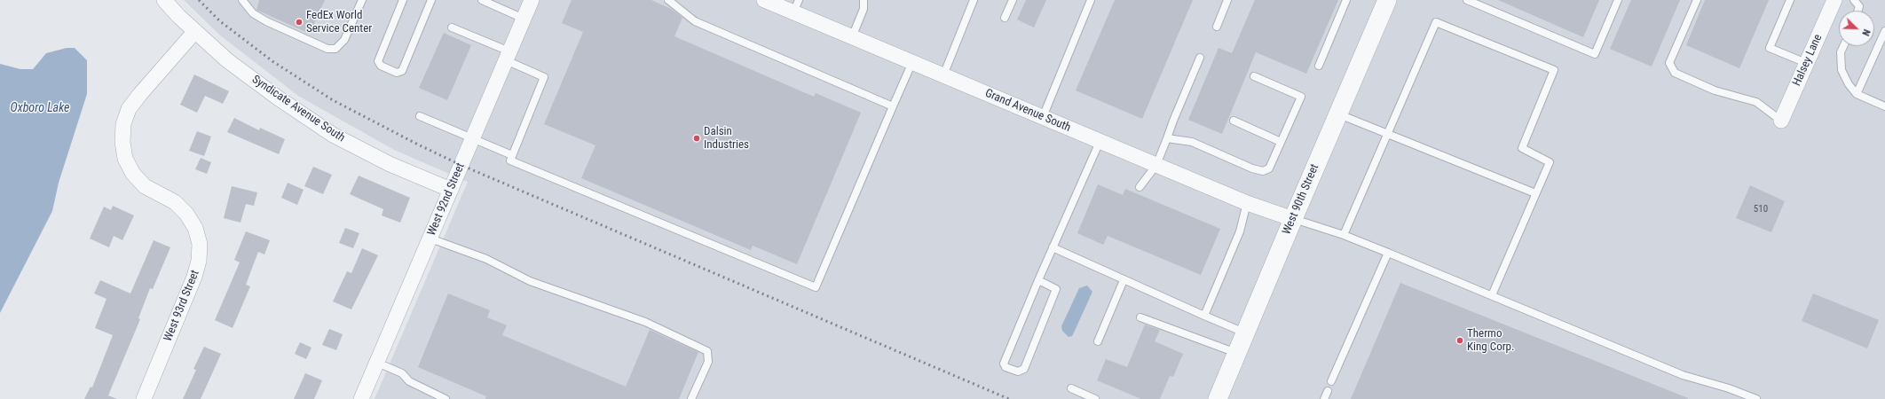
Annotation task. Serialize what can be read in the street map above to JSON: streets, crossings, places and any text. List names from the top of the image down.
{
  "streets": {
    "street": [
      "Halsey Lane",
      "Syndicate Avenue South",
      "Grand Avenue South",
      "West 92nd Street",
      "West 90th Street",
      "West 93rd Street"
    ]
  },
  "crossings": [
    ["Syndicate Avenue South", "West 92nd Street"],
    ["Syndicate Avenue South", "West 93rd Street"],
    ["Grand Avenue South", "West 90th Street"]
  ],
  "water": ["Oxboro Lake"],
  "places": ["FedEx World Service Center", "Dalsin Industries", "Thermo King Corp."],
  "house_numbers": ["510"],
  "north": "bottom right"
}
